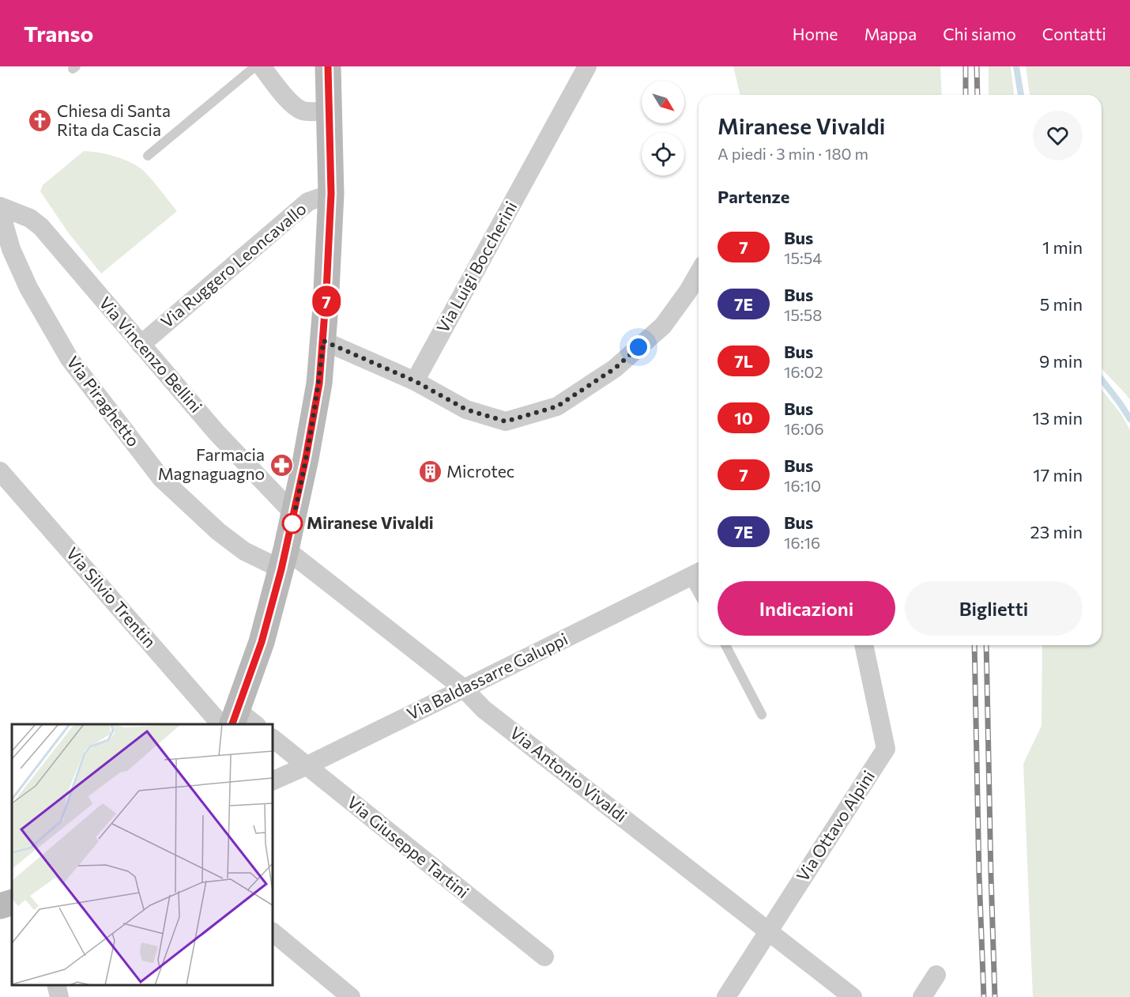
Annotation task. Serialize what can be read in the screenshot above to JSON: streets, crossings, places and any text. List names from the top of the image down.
{
  "streets": {
    "street": [
      "Via Ruggero Leoncavallo",
      "Via Luigi Boccherini",
      "Via Vincenzo Bellini",
      "Via Piraghetto",
      "Via Silvio Trentin",
      "Via Baldassarre Galuppi",
      "Via Antonio Vivaldi",
      "Via Ottavo Alpini",
      "Via Giuseppe Tartini"
    ]
  },
  "crossings": [
    ["Via Ruggero Leoncavallo", "Via Vincenzo Bellini"],
    ["Via Piraghetto", "Via Antonio Vivaldi"],
    ["Via Baldassarre Galuppi", "Via Antonio Vivaldi"],
    ["Via Baldassarre Galuppi", "Via Giuseppe Tartini"],
    ["Via Antonio Vivaldi", "Via Ottavo Alpini"]
  ],
  "places": {
    "church": ["Chiesa di Santa Rita da Cascia"],
    "pharmacy": ["Farmacia Magnaguagno"],
    "building": ["Microtec"],
    "other": ["Miranese Vivaldi"]
  },
  "lines": ["bus line 7"],
  "north": "bottom right",
  "page": {
    "header": "Transo",
    "nav": [
      "Home",
      "Mappa",
      "Chi siamo",
      "Contatti"
    ],
    "on_map": "7",
    "heading": [
      ["Miranese Vivaldi", "A piedi · 3 min · 180 m"],
      "Partenze"
    ],
    "list": [
      {
        "mark": "7",
        "name": "Bus",
        "note": "15:54",
        "value": "1 min"
      },
      {
        "mark": "7E",
        "name": "Bus",
        "note": "15:58",
        "value": "5 min"
      },
      {
        "mark": "7L",
        "name": "Bus",
        "note": "16:02",
        "value": "9 min"
      },
      {
        "mark": "10",
        "name": "Bus",
        "note": "16:06",
        "value": "13 min"
      },
      {
        "mark": "7",
        "name": "Bus",
        "note": "16:10",
        "value": "17 min"
      },
      {
        "mark": "7E",
        "name": "Bus",
        "note": "16:16",
        "value": "23 min"
      }
    ],
    "buttons": ["Indicazioni", "Biglietti"]
  }
}
